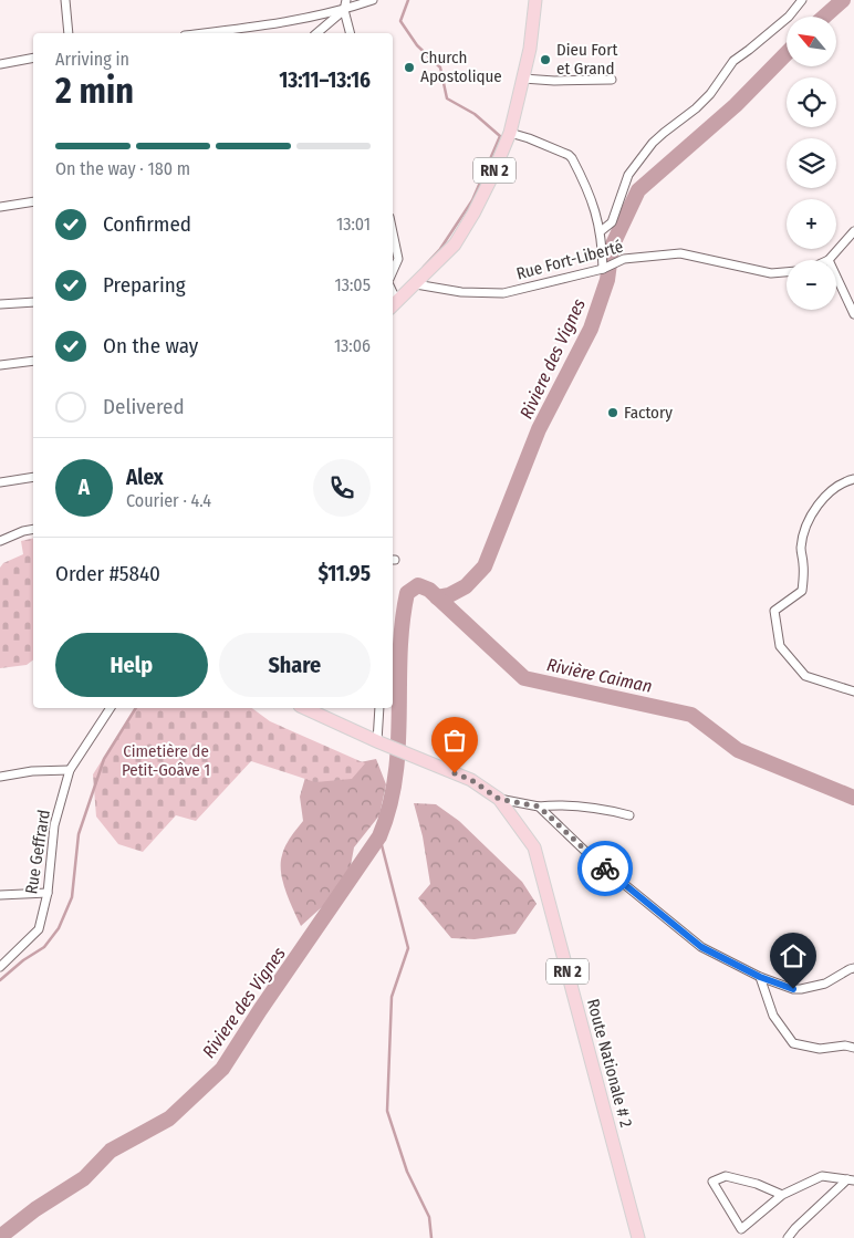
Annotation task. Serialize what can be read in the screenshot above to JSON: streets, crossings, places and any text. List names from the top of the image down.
{
  "streets": {
    "main road": ["RN 2", "Route Nationale # 2"],
    "street": ["Rue Fort-Liberté", "Rue Geffrard"]
  },
  "crossings": [
    ["RN 2", "Rue Fort-Liberté"],
    ["RN 2", "Route Nationale # 2"]
  ],
  "water": ["Riviere des Vignes", "Rivière Caiman"],
  "parks": ["Cimetière de Petit-Goâve 1"],
  "places": ["Dieu Fort et Grand", "Church Apostolique", "Factory"],
  "north": "top left",
  "page": {
    "map_buttons": ["+", "−"],
    "heading": ["2 min", "Arriving in", "13:11–13:16"],
    "panel": [
      "Alex",
      "Courier · 4.4",
      "Order #5840",
      "$11.95"
    ],
    "bar": "On the way · 180 m",
    "list": [
      ["Confirmed", "13:01"],
      ["Preparing", "13:05"],
      ["On the way", "13:06"],
      "Delivered"
    ],
    "round": "A",
    "buttons": ["Help", "Share"]
  }
}
